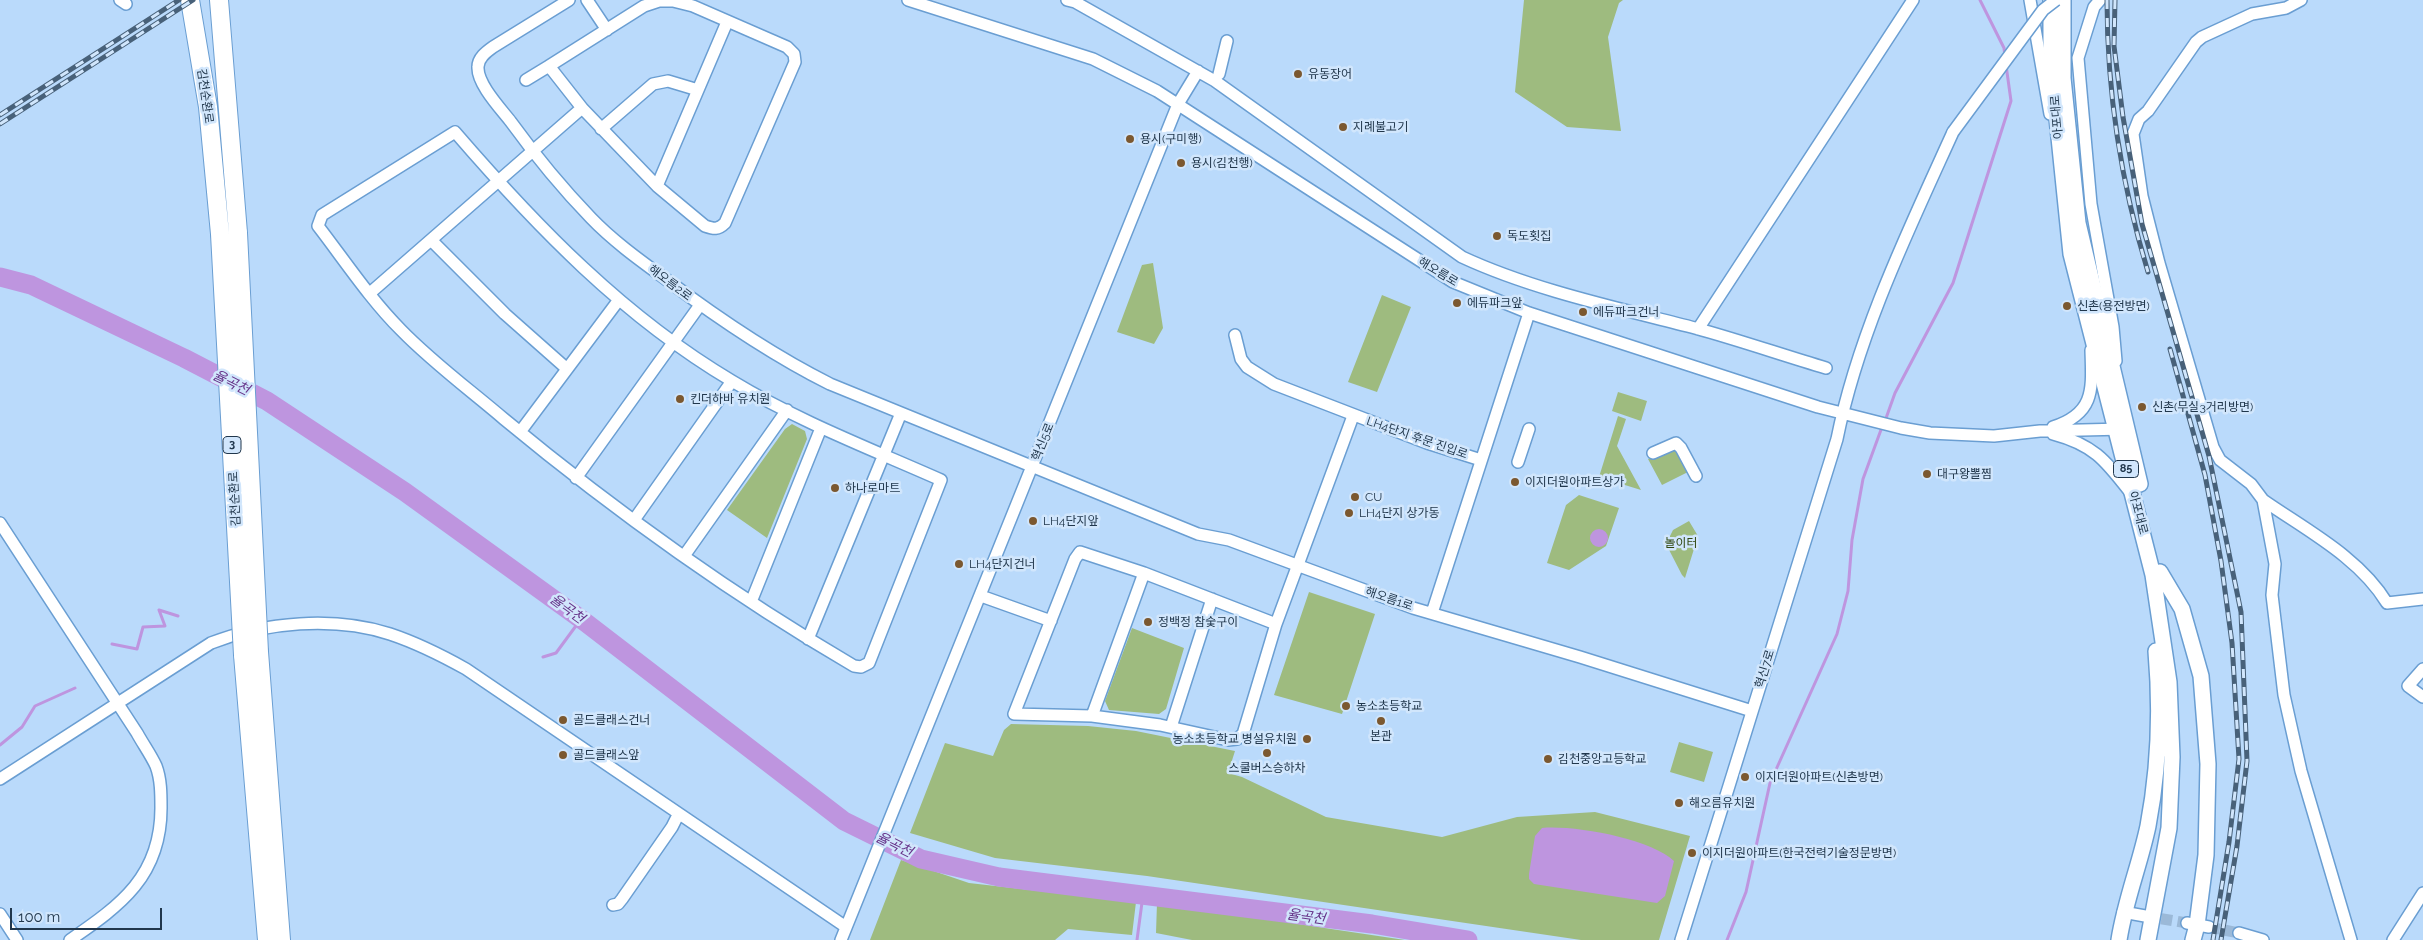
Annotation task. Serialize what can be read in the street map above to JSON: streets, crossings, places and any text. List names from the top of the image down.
{
  "streets": {
    "highway": ["김천순환로", "3"],
    "main road": ["아포대로", "85"],
    "street": [
      "해오름로",
      "해오름2로",
      "LH4단지 후문 진입로",
      "혁신5로",
      "해오름1로",
      "혁신7로"
    ]
  },
  "crossings": [
    ["해오름로", "혁신5로"],
    ["해오름로", "혁신7로"],
    ["해오름2로", "혁신5로"],
    ["해오름2로", "해오름1로"],
    ["혁신5로", "해오름1로"],
    ["해오름1로", "혁신7로"]
  ],
  "water": ["율곡천"],
  "parks": ["놀이터"],
  "places": [
    "유동장어",
    "지례불고기",
    "용시(구미행)",
    "용시(김천행)",
    "독도횟집",
    "에듀파크앞",
    "신촌(용전방면)",
    "에듀파크건너",
    "킨더하바 유치원",
    "신촌(무실3거리방면)",
    "대구왕뽈찜",
    "이지더원아파트상가",
    "하나로마트",
    "CU",
    "LH4단지 상가동",
    "LH4단지앞",
    "LH4단지건너",
    "정백정 참숯구이",
    "농소초등학교",
    "골드클래스건너",
    "본관",
    "농소초등학교 병설유치원",
    "스쿨버스승하차",
    "골드클래스앞",
    "김천중앙고등학교",
    "이지더원아파트(신촌방면)",
    "해오름유치원",
    "이지더원아파트(한국전력기술정문방면)"
  ],
  "scale_bar": "100 m"
}
